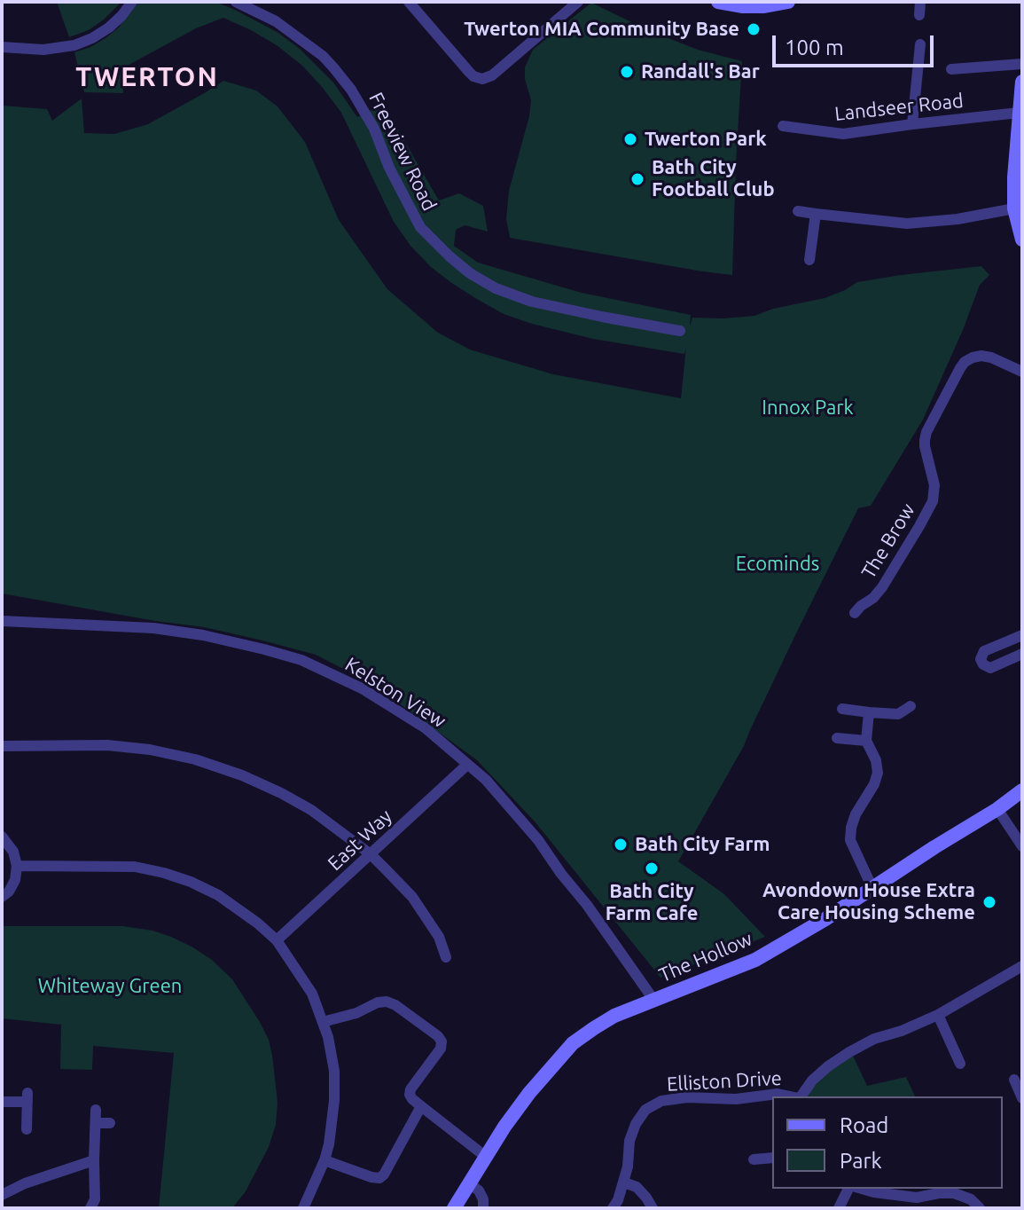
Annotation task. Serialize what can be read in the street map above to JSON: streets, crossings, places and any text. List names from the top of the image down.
{
  "streets": {
    "street": [
      "Landseer Road",
      "Freeview Road",
      "The Brow",
      "Kelston View",
      "East Way",
      "The Hollow",
      "Elliston Drive"
    ]
  },
  "crossings": [
    ["Kelston View", "East Way"],
    ["Kelston View", "The Hollow"]
  ],
  "districts": ["TWERTON"],
  "parks": ["Innox Park", "Ecominds", "Whiteway Green"],
  "places": [
    "Twerton MIA Community Base",
    "Randall's Bar",
    "Twerton Park",
    "Bath City Football Club",
    "Bath City Farm",
    "Bath City Farm Cafe",
    "Avondown House Extra Care Housing Scheme"
  ],
  "legend": ["Road", "Park"],
  "scale_bar": "100 m"
}
